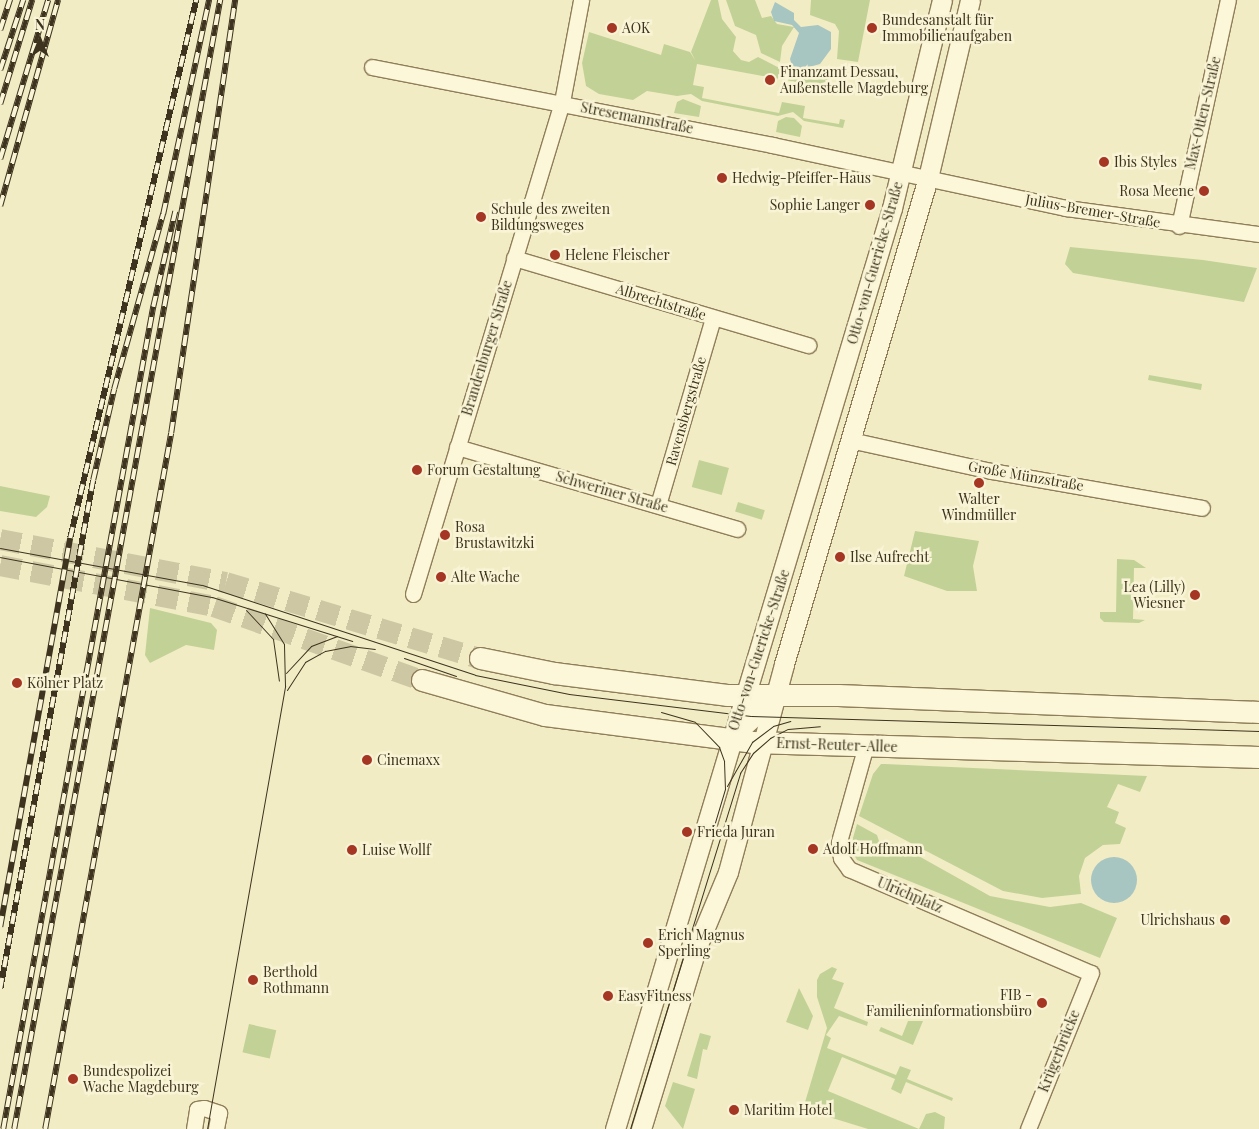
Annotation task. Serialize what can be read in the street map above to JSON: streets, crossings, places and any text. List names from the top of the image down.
{
  "streets": {
    "main road": ["Ernst-Reuter-Allee"],
    "street": [
      "Max-Otten-Straße",
      "Stresemannstraße",
      "Julius-Bremer-Straße",
      "Otto-von-Guericke-Straße",
      "Albrechtstraße",
      "Brandenburger Straße",
      "Ravensbergstraße",
      "Große Münzstraße",
      "Schweriner Straße",
      "Ulrichplatz",
      "Krügerbrücke"
    ]
  },
  "crossings": [
    ["Max-Otten-Straße", "Julius-Bremer-Straße"],
    ["Stresemannstraße", "Otto-von-Guericke-Straße"],
    ["Stresemannstraße", "Brandenburger Straße"],
    ["Julius-Bremer-Straße", "Otto-von-Guericke-Straße"],
    ["Otto-von-Guericke-Straße", "Große Münzstraße"],
    ["Otto-von-Guericke-Straße", "Ernst-Reuter-Allee"],
    ["Albrechtstraße", "Brandenburger Straße"],
    ["Albrechtstraße", "Ravensbergstraße"],
    ["Brandenburger Straße", "Schweriner Straße"],
    ["Ravensbergstraße", "Schweriner Straße"],
    ["Ernst-Reuter-Allee", "Ulrichplatz"],
    ["Ulrichplatz", "Krügerbrücke"]
  ],
  "places": [
    "AOK",
    "Bundesanstalt für Immobilienaufgaben",
    "Finanzamt Dessau, Außenstelle Magdeburg",
    "Ibis Styles",
    "Hedwig-Pfeiffer-Haus",
    "Rosa Meene",
    "Sophie Langer",
    "Schule des zweiten Bildungsweges",
    "Helene Fleischer",
    "Forum Gestaltung",
    "Walter Windmüller",
    "Rosa Brustawitzki",
    "Ilse Aufrecht",
    "Alte Wache",
    "Lea (Lilly) Wiesner",
    "Kölner Platz",
    "Cinemaxx",
    "Frieda Juran",
    "Adolf Hoffmann",
    "Luise Wollf",
    "Ulrichshaus",
    "Erich Magnus Sperling",
    "Berthold Rothmann",
    "EasyFitness",
    "FIB - Familieninformationsbüro",
    "Bundespolizei Wache Magdeburg",
    "Maritim Hotel"
  ],
  "north": "top"
}
